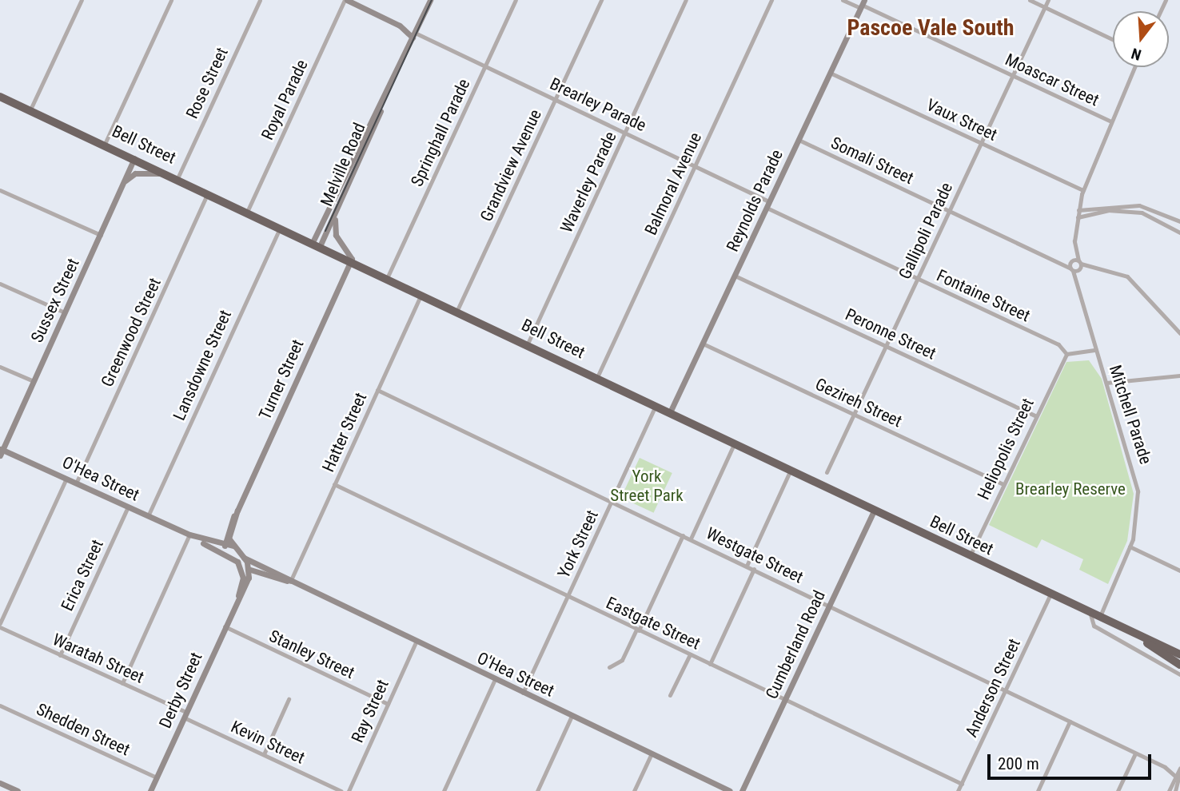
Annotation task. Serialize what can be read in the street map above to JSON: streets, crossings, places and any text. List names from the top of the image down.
{
  "streets": {
    "highway": ["Bell Street"],
    "street": [
      "Moascar Street",
      "Rose Street",
      "Royal Parade",
      "Brearley Parade",
      "Vaux Street",
      "Springhall Parade",
      "Somali Street",
      "Melville Road",
      "Grandview Avenue",
      "Waverley Parade",
      "Balmoral Avenue",
      "Reynolds Parade",
      "Gallipoli Parade",
      "Fontaine Street",
      "Sussex Street",
      "Greenwood Street",
      "Peronne Street",
      "Lansdowne Street",
      "Turner Street",
      "Gezireh Street",
      "Mitchell Parade",
      "Hatter Street",
      "Heliopolis Street",
      "O'Hea Street",
      "York Street",
      "Westgate Street",
      "Erica Street",
      "Eastgate Street",
      "Cumberland Road",
      "Stanley Street",
      "Waratah Street",
      "Anderson Street",
      "Derby Street",
      "Ray Street",
      "Shedden Street",
      "Kevin Street"
    ]
  },
  "crossings": [
    ["Moascar Street", "Reynolds Parade"],
    ["Moascar Street", "Gallipoli Parade"],
    ["Rose Street", "Bell Street"],
    ["Royal Parade", "Brearley Parade"],
    ["Royal Parade", "Bell Street"],
    ["Brearley Parade", "Springhall Parade"],
    ["Brearley Parade", "Melville Road"],
    ["Brearley Parade", "Grandview Avenue"],
    ["Brearley Parade", "Waverley Parade"],
    ["Brearley Parade", "Balmoral Avenue"],
    ["Brearley Parade", "Reynolds Parade"],
    ["Brearley Parade", "Fontaine Street"],
    ["Vaux Street", "Reynolds Parade"],
    ["Vaux Street", "Gallipoli Parade"],
    ["Springhall Parade", "Bell Street"],
    ["Bell Street", "Melville Road"],
    ["Bell Street", "Grandview Avenue"],
    ["Bell Street", "Waverley Parade"],
    ["Bell Street", "Balmoral Avenue"],
    ["Bell Street", "Reynolds Parade"],
    ["Bell Street", "Sussex Street"],
    ["Bell Street", "Greenwood Street"],
    ["Bell Street", "Lansdowne Street"],
    ["Bell Street", "Turner Street"],
    ["Bell Street", "Mitchell Parade"],
    ["Bell Street", "Hatter Street"],
    ["Bell Street", "Heliopolis Street"],
    ["Bell Street", "York Street"],
    ["Bell Street", "Cumberland Road"],
    ["Bell Street", "Anderson Street"],
    ["Somali Street", "Reynolds Parade"],
    ["Somali Street", "Gallipoli Parade"],
    ["Somali Street", "Mitchell Parade"],
    ["Reynolds Parade", "Fontaine Street"],
    ["Reynolds Parade", "Peronne Street"],
    ["Reynolds Parade", "Gezireh Street"],
    ["Gallipoli Parade", "Fontaine Street"],
    ["Gallipoli Parade", "Peronne Street"],
    ["Gallipoli Parade", "Gezireh Street"],
    ["Fontaine Street", "Heliopolis Street"],
    ["Sussex Street", "O'Hea Street"],
    ["Greenwood Street", "O'Hea Street"],
    ["Peronne Street", "Heliopolis Street"],
    ["Lansdowne Street", "O'Hea Street"],
    ["Turner Street", "O'Hea Street"],
    ["Gezireh Street", "Heliopolis Street"],
    ["Hatter Street", "O'Hea Street"],
    ["Hatter Street", "Westgate Street"],
    ["Hatter Street", "Eastgate Street"],
    ["O'Hea Street", "York Street"],
    ["O'Hea Street", "Erica Street"],
    ["O'Hea Street", "Derby Street"],
    ["O'Hea Street", "Ray Street"],
    ["York Street", "Westgate Street"],
    ["York Street", "Eastgate Street"],
    ["Westgate Street", "Cumberland Road"],
    ["Westgate Street", "Anderson Street"],
    ["Erica Street", "Waratah Street"],
    ["Eastgate Street", "Cumberland Road"],
    ["Eastgate Street", "Anderson Street"],
    ["Stanley Street", "Derby Street"],
    ["Stanley Street", "Ray Street"],
    ["Waratah Street", "Derby Street"],
    ["Waratah Street", "Kevin Street"],
    ["Derby Street", "Shedden Street"],
    ["Derby Street", "Kevin Street"]
  ],
  "districts": ["Pascoe Vale South"],
  "parks": ["York Street Park", "Brearley Reserve"],
  "scale_bar": "200 m",
  "north": "bottom"
}
